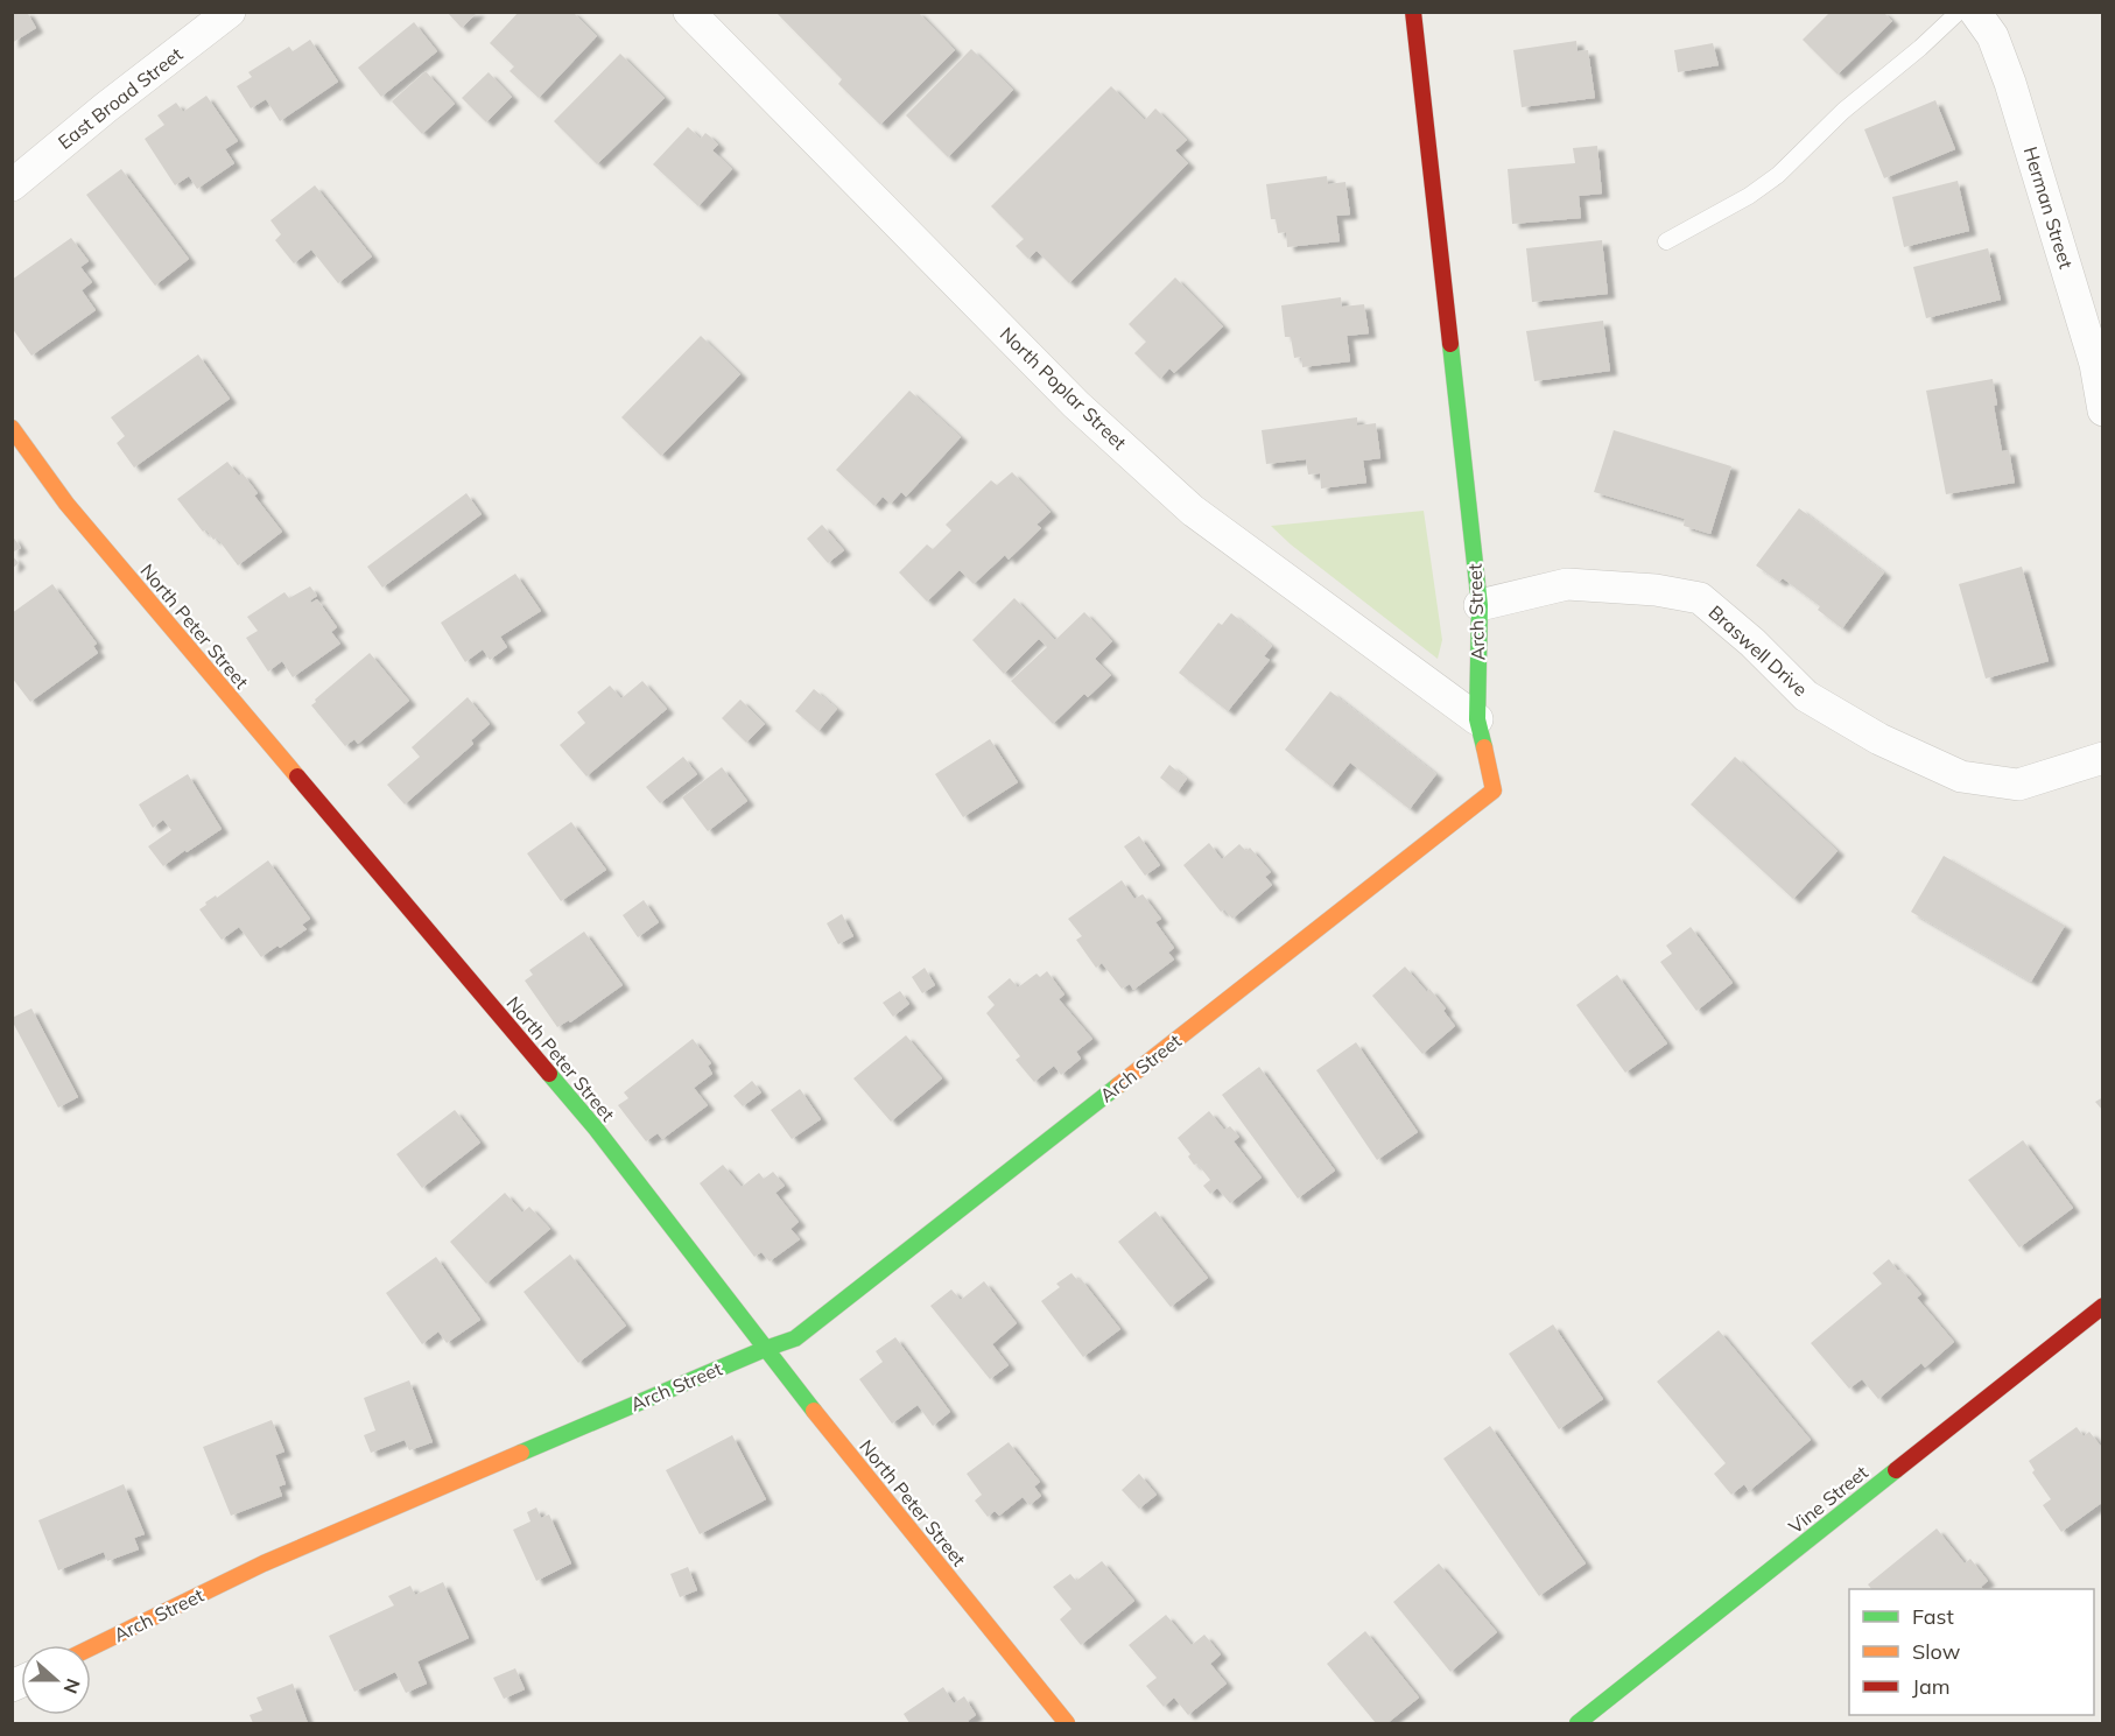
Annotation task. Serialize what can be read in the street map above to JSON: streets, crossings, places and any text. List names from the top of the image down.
{
  "streets": {
    "street": [
      "East Broad Street",
      "Herman Street",
      "North Poplar Street",
      "Arch Street",
      "North Peter Street",
      "Braswell Drive",
      "Vine Street"
    ]
  },
  "crossings": [
    ["North Poplar Street", "Arch Street"],
    ["Arch Street", "North Peter Street"],
    ["Arch Street", "Braswell Drive"]
  ],
  "legend": ["Fast", "Slow", "Jam"],
  "north": "right"
}
